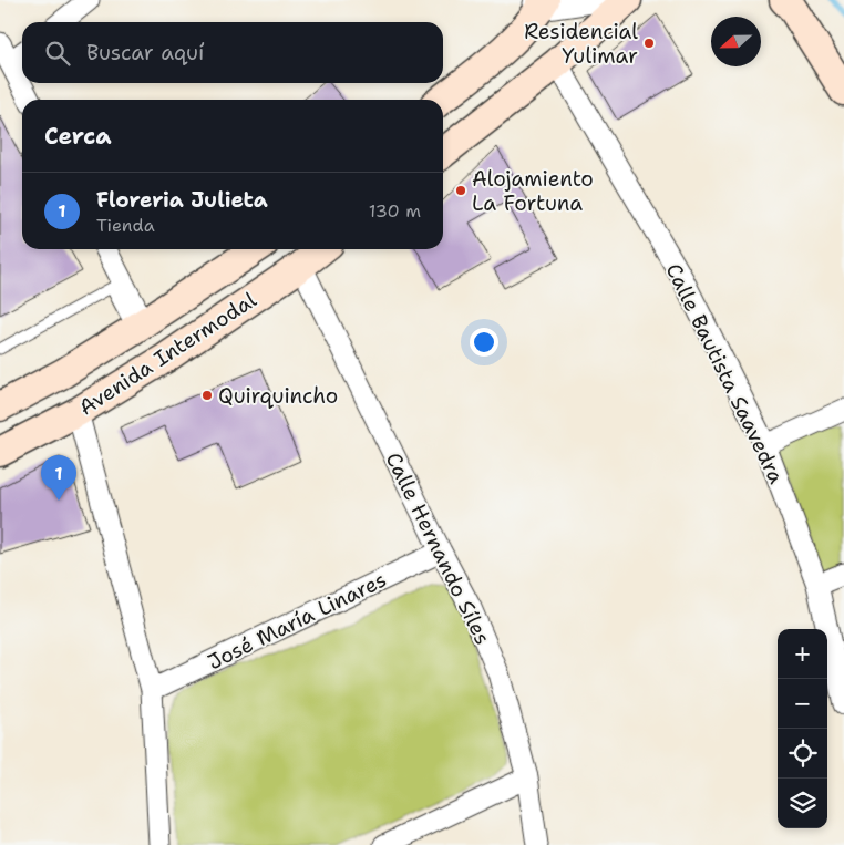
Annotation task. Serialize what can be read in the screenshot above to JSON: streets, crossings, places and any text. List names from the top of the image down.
{
  "streets": {
    "main road": ["Avenida Intermodal"],
    "street": ["Calle Bautista Saavedra", "Calle Hernando Síles", "José María Linares"]
  },
  "crossings": [
    ["Avenida Intermodal", "Calle Hernando Síles"],
    ["Calle Hernando Síles", "José María Linares"]
  ],
  "places": ["Residencial Yulimar", "Alojamiento La Fortuna", "Quirquincho"],
  "north": "left",
  "page": {
    "search": "Buscar aquí",
    "heading": "Cerca",
    "list": [
      {
        "mark": "1",
        "name": "Floreria Julieta",
        "note": "Tienda",
        "value": "130 m"
      }
    ],
    "pins": "1",
    "map_buttons": ["+", "−"]
  }
}
